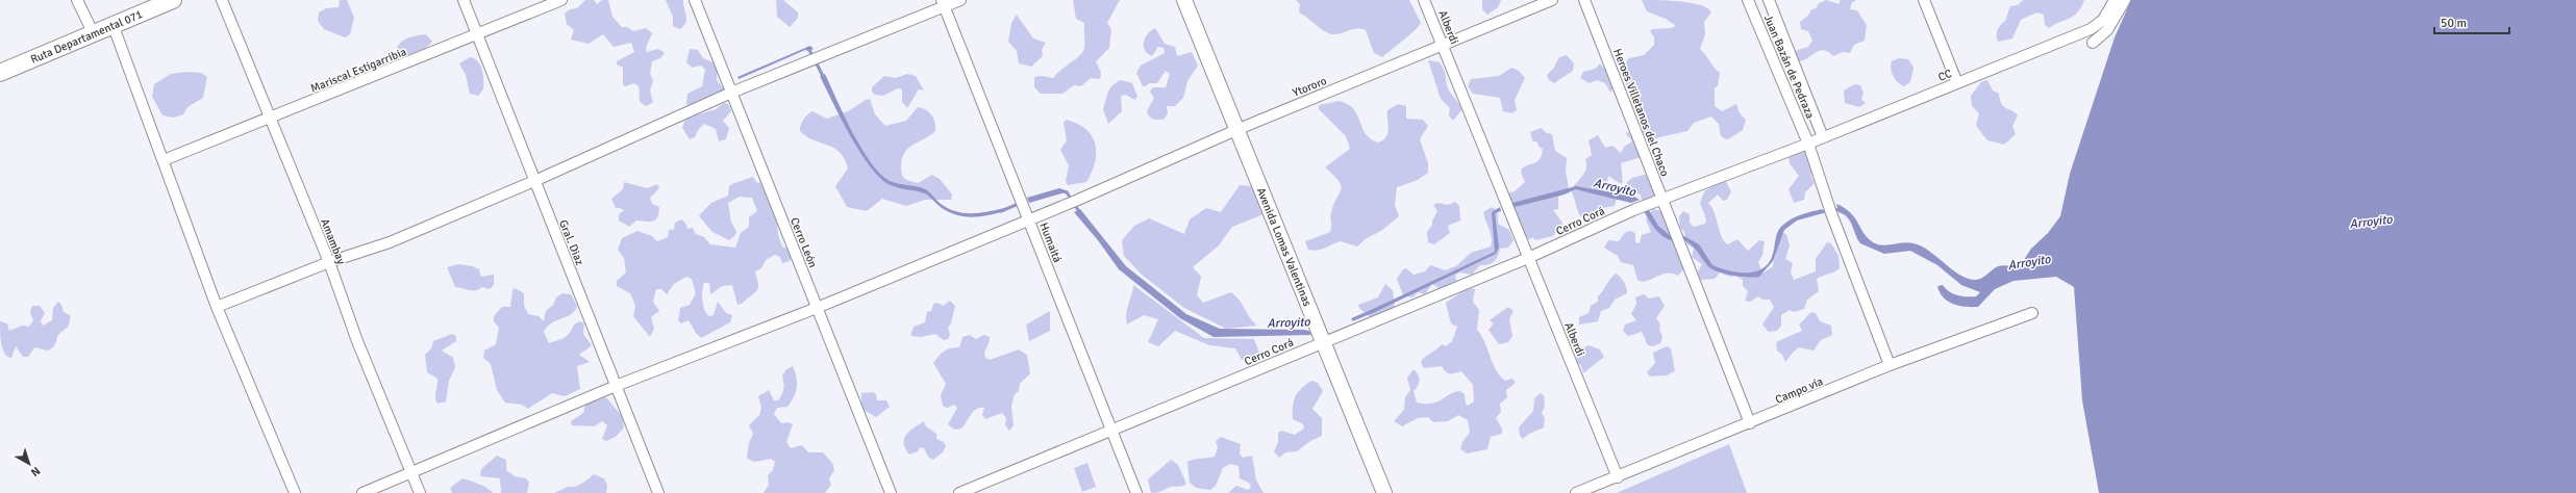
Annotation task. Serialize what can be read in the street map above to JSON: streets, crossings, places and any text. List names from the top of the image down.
{
  "streets": {
    "main road": ["Ruta Departamental 071"],
    "street": [
      "Alberdi",
      "Juan Bazán de Pedraza",
      "Mariscal Estigarribia",
      "CC",
      "Ytororo",
      "Heroes Villetanos del Chaco",
      "Cerro Corá",
      "Amambay",
      "Gral. Diaz",
      "Cerro León",
      "Humaitá",
      "Avenida Lomas Valentinas",
      "Campo vía"
    ]
  },
  "crossings": [
    ["Alberdi", "Ytororo"],
    ["Alberdi", "Cerro Corá"],
    ["Alberdi", "Campo vía"],
    ["Juan Bazán de Pedraza", "CC"],
    ["Juan Bazán de Pedraza", "Campo vía"],
    ["Mariscal Estigarribia", "Amambay"],
    ["Mariscal Estigarribia", "Gral. Diaz"],
    ["Ytororo", "Amambay"],
    ["Ytororo", "Gral. Diaz"],
    ["Ytororo", "Cerro León"],
    ["Ytororo", "Humaitá"],
    ["Ytororo", "Avenida Lomas Valentinas"],
    ["Heroes Villetanos del Chaco", "Cerro Corá"],
    ["Heroes Villetanos del Chaco", "Campo vía"],
    ["Cerro Corá", "Humaitá"],
    ["Cerro Corá", "Avenida Lomas Valentinas"]
  ],
  "water": ["Arroyito"],
  "scale_bar": "50 m",
  "north": "bottom right"
}
